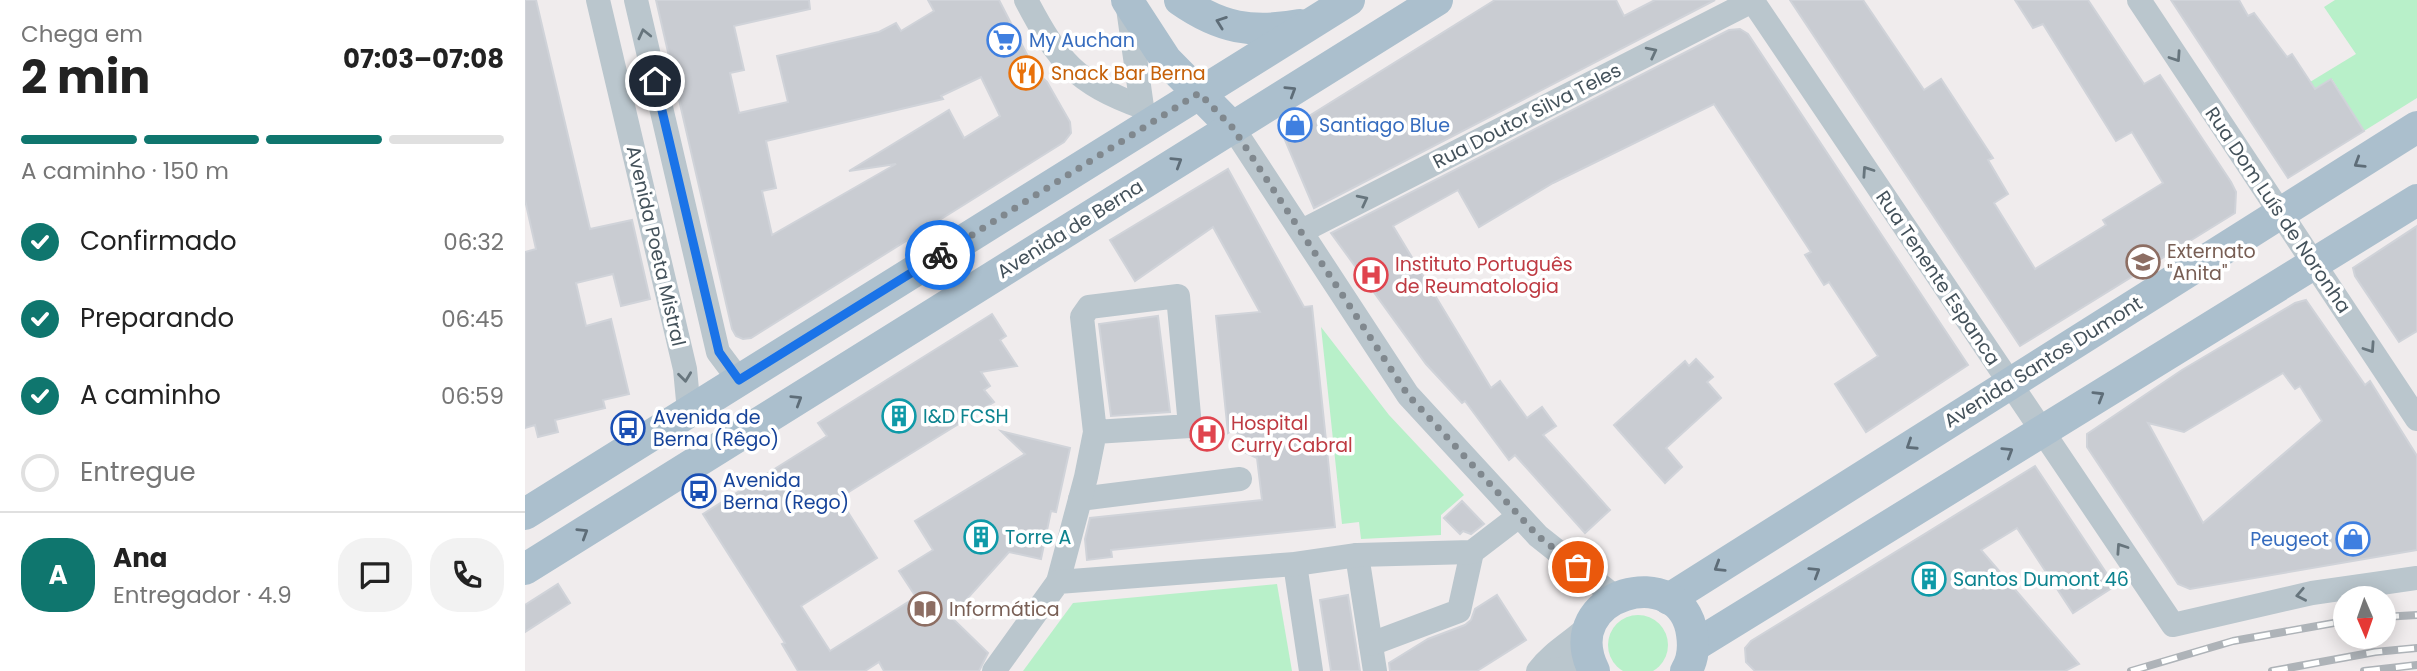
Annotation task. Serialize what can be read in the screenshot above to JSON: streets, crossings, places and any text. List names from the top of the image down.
{
  "streets": {
    "main road": ["Avenida de Berna", "Avenida Santos Dumont"],
    "street": [
      "Rua Doutor Silva Teles",
      "Rua Dom Luís de Noronha",
      "Avenida Poeta Mistral",
      "Rua Tenente Espanca"
    ]
  },
  "crossings": [
    ["Rua Doutor Silva Teles", "Rua Tenente Espanca"],
    ["Rua Dom Luís de Noronha", "Avenida Santos Dumont"],
    ["Rua Tenente Espanca", "Avenida Santos Dumont"]
  ],
  "one_way": ["Rua Doutor Silva Teles", "Rua Dom Luís de Noronha", "Rua Tenente Espanca"],
  "places": {
    "supermarket": ["My Auchan"],
    "restaurant": ["Snack Bar Berna"],
    "shop": ["Santiago Blue", "Peugeot"],
    "school or university": ["Externato \"Anita\""],
    "hospital": ["Instituto Português de Reumatologia", "Hospital Curry Cabral"],
    "building": ["I&D FCSH", "Torre A", "Santos Dumont 46"],
    "bus stop": ["Avenida de Berna (Rêgo)", "Avenida Berna (Rego)"],
    "library": ["Informática"]
  },
  "north": "bottom",
  "page": {
    "heading": ["2 min", "Chega em", "07:03–07:08"],
    "panel": ["Ana", "Entregador · 4.9"],
    "bar": "A caminho · 150 m",
    "list": [
      ["Confirmado", "06:32"],
      ["Preparando", "06:45"],
      ["A caminho", "06:59"],
      "Entregue"
    ],
    "round": "A"
  }
}
